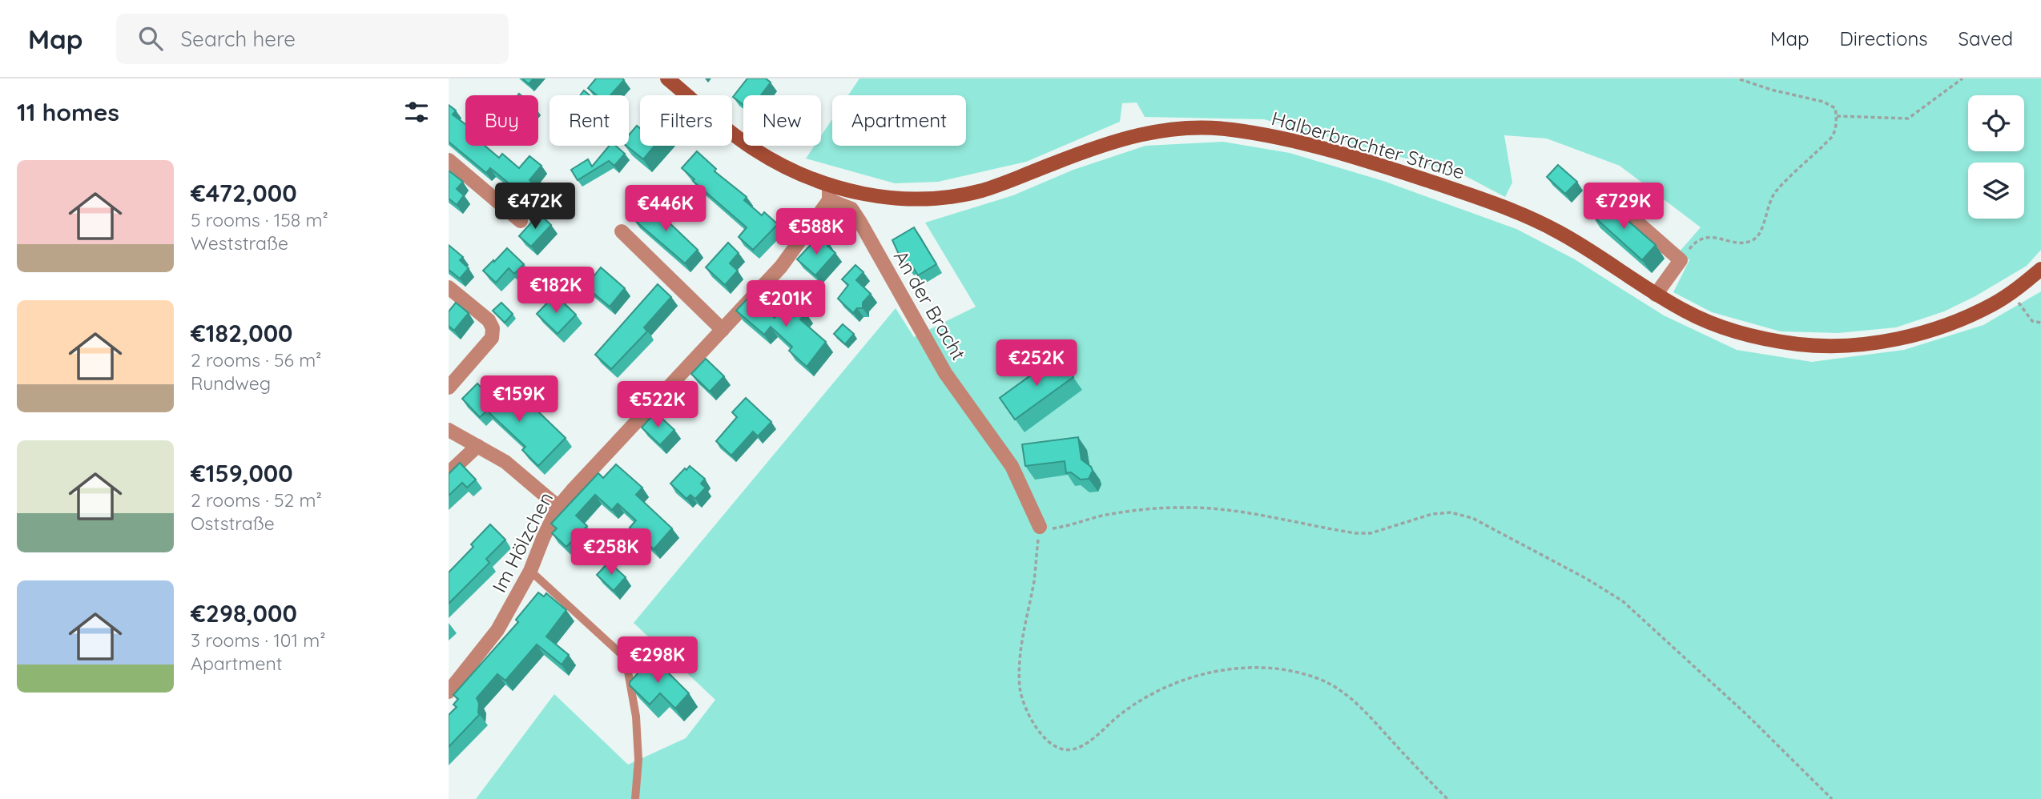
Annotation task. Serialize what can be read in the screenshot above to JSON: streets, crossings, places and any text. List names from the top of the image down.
{
  "streets": {
    "main road": ["Halberbrachter Straße"],
    "street": ["An der Bracht", "Im Hölzchen"]
  },
  "crossings": [
    ["Halberbrachter Straße", "An der Bracht"],
    ["Halberbrachter Straße", "Im Hölzchen"],
    ["An der Bracht", "Im Hölzchen"]
  ],
  "page": {
    "header": "Map",
    "search": "Search here",
    "nav": ["Map", "Directions", "Saved"],
    "heading": "11 homes",
    "chip": [
      "Buy",
      "Rent",
      "Filters",
      "New",
      "Apartment"
    ],
    "list": [
      {
        "name": "€472,000",
        "note": "5 rooms · 158 m² · Weststraße"
      },
      {
        "name": "€182,000",
        "note": "2 rooms · 56 m² · Rundweg"
      },
      {
        "name": "€159,000",
        "note": "2 rooms · 52 m² · Oststraße"
      },
      {
        "name": "€298,000",
        "note": "3 rooms · 101 m² · Apartment"
      }
    ],
    "price": [
      "€472K",
      "€729K",
      "€446K",
      "€588K",
      "€182K",
      "€201K",
      "€252K",
      "€159K",
      "€522K",
      "€258K",
      "€298K"
    ]
  }
}
